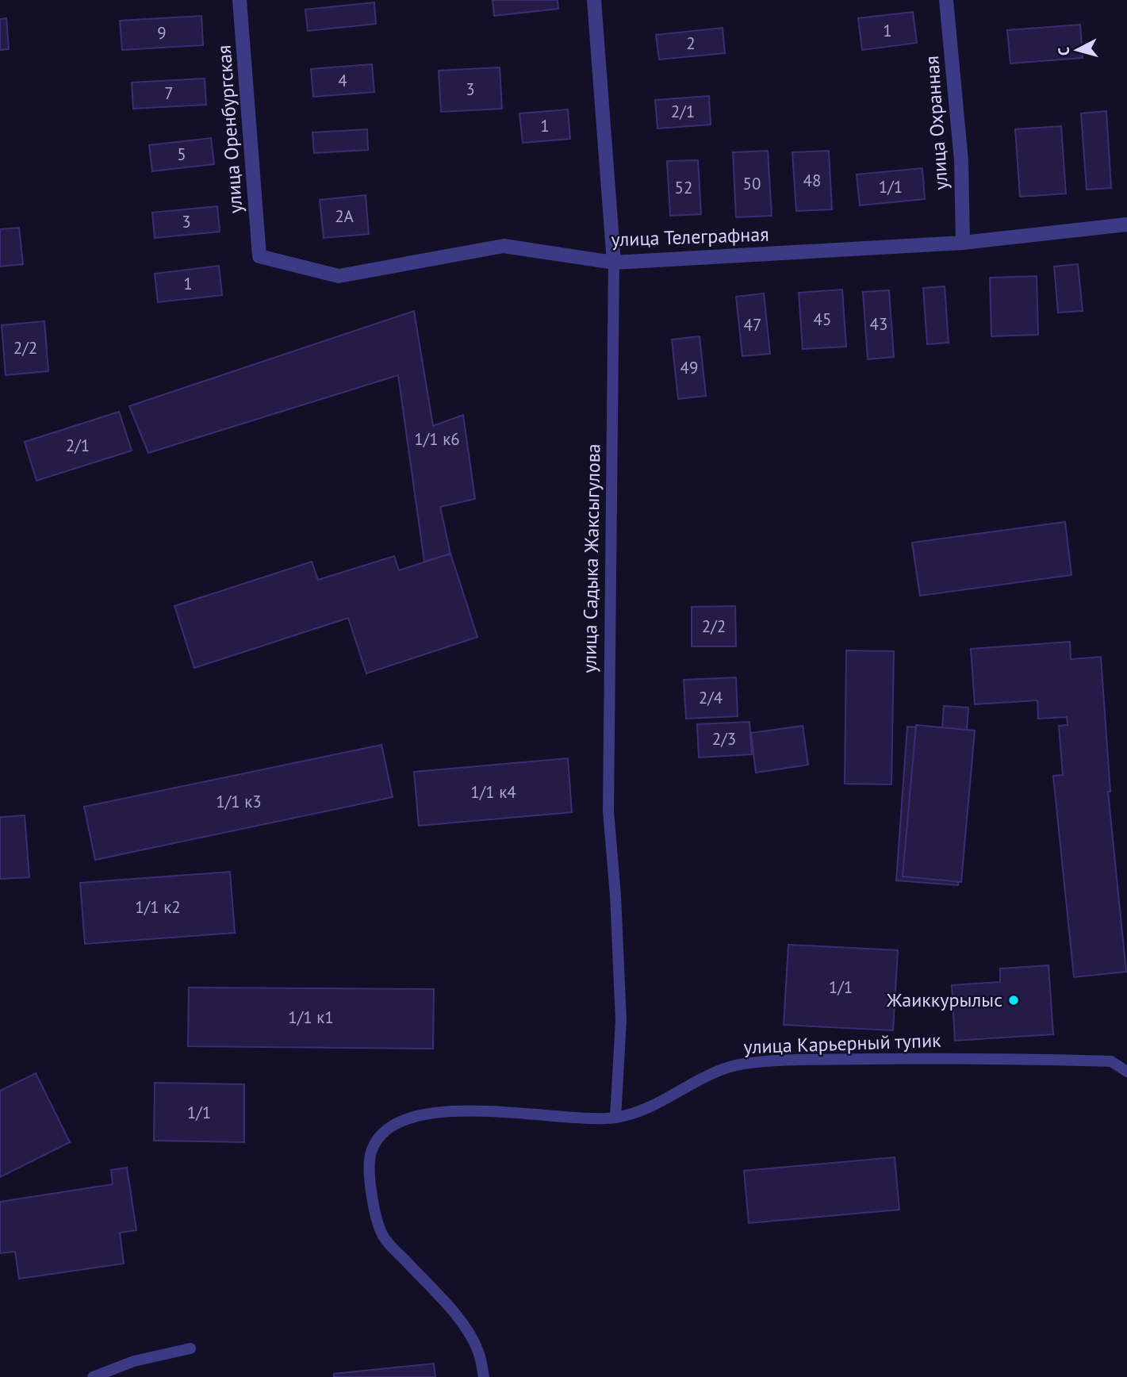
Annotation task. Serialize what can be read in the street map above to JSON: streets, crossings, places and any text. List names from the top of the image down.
{
  "streets": {
    "street": [
      "улица Охранная",
      "улица Оренбургская",
      "улица Телеграфная",
      "улица Садыка Жаксыгулова"
    ],
    "lane": ["улица Карьерный тупик"]
  },
  "crossings": [
    ["улица Охранная", "улица Телеграфная"],
    ["улица Оренбургская", "улица Телеграфная"],
    ["улица Телеграфная", "улица Садыка Жаксыгулова"],
    ["улица Садыка Жаксыгулова", "улица Карьерный тупик"]
  ],
  "places": ["Жаиккурылыс"],
  "house_numbers": [
    "1",
    "9",
    "2",
    "4",
    "3",
    "7",
    "2/1",
    "1",
    "5",
    "48",
    "50",
    "1/1",
    "52",
    "2А",
    "3",
    "1",
    "45",
    "43",
    "47",
    "2/2",
    "49",
    "1/1 к6",
    "2/1",
    "2/2",
    "2/4",
    "2/3",
    "1/1 к4",
    "1/1 к3",
    "1/1 к2",
    "1/1",
    "1/1 к1",
    "1/1"
  ],
  "north": "left"
}
